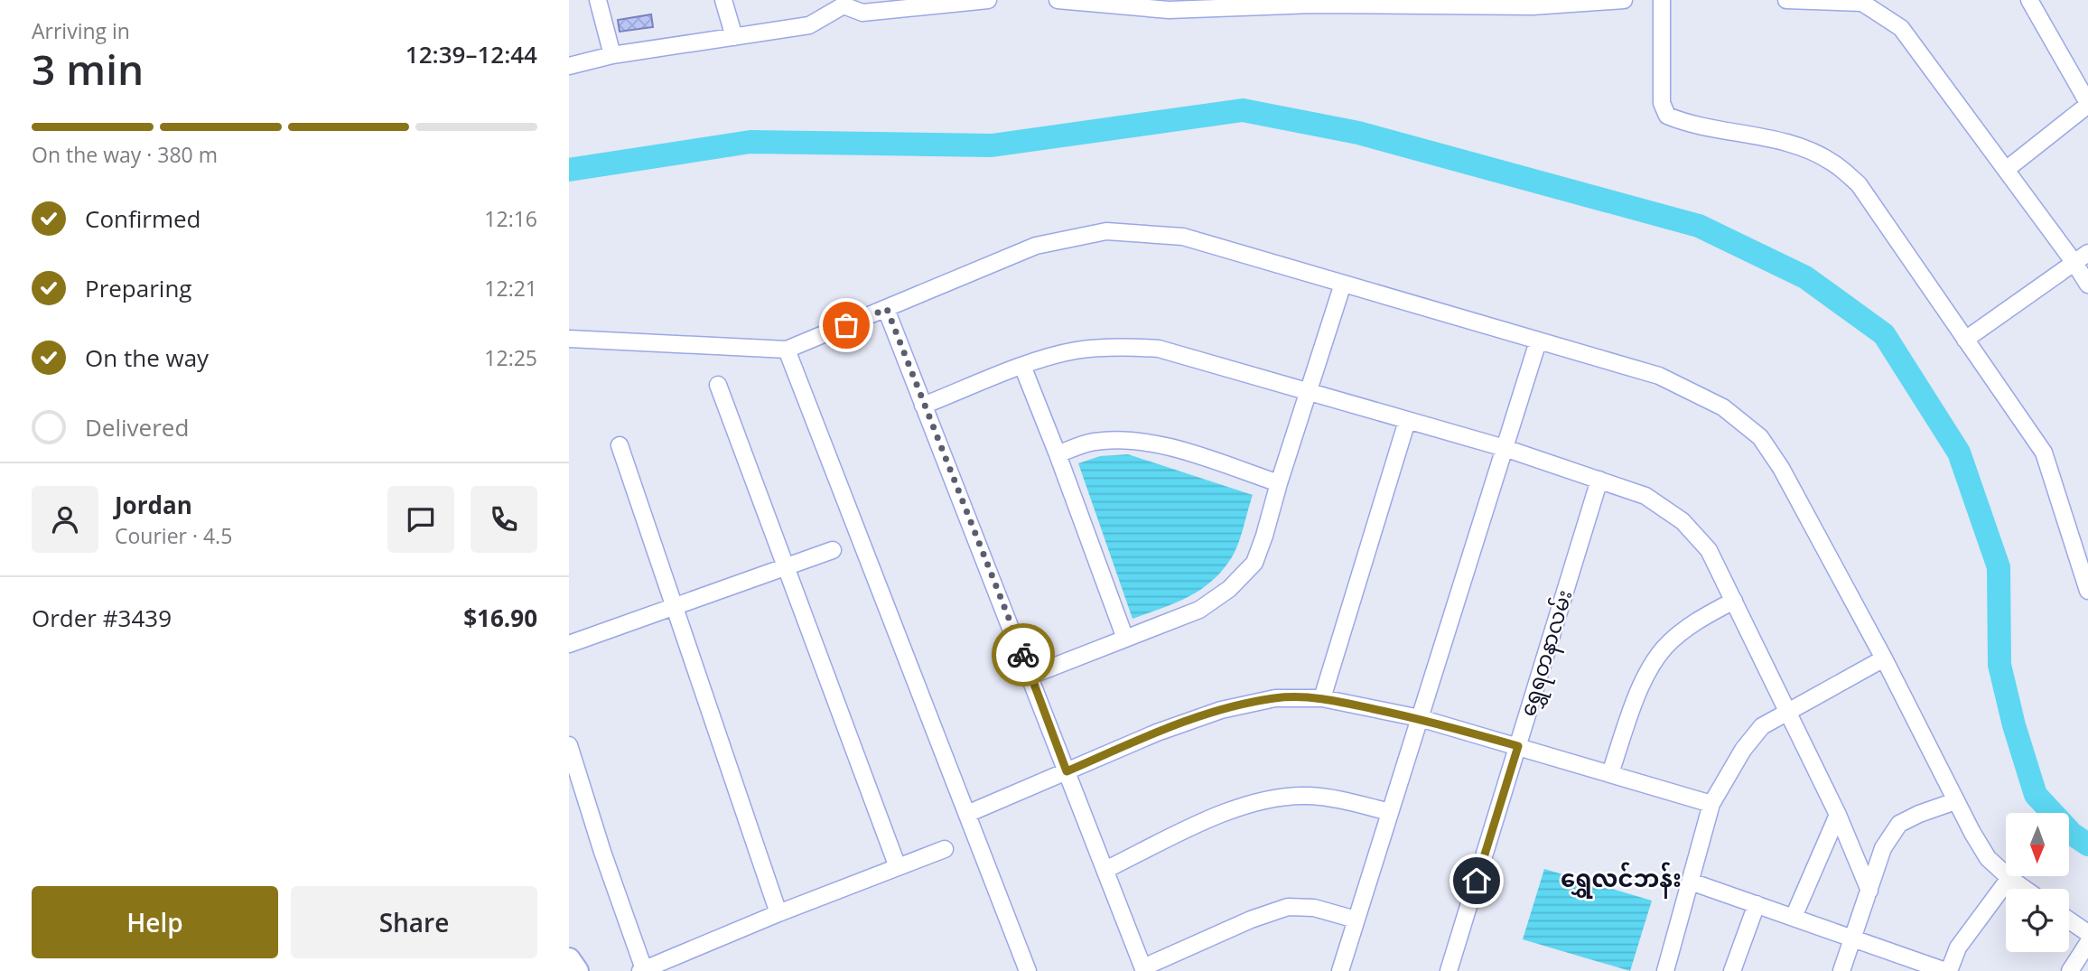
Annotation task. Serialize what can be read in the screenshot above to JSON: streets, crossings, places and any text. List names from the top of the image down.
{
  "streets": {
    "street": ["ရွှေရတနာလမ်း"]
  },
  "districts": ["ရွှေလင်ဘန်း"],
  "north": "bottom",
  "page": {
    "heading": ["3 min", "Arriving in", "12:39–12:44"],
    "panel": [
      "Jordan",
      "Courier · 4.5",
      "Order #3439",
      "$16.90"
    ],
    "bar": "On the way · 380 m",
    "list": [
      ["Confirmed", "12:16"],
      ["Preparing", "12:21"],
      ["On the way", "12:25"],
      "Delivered"
    ],
    "buttons": ["Help", "Share"]
  }
}
